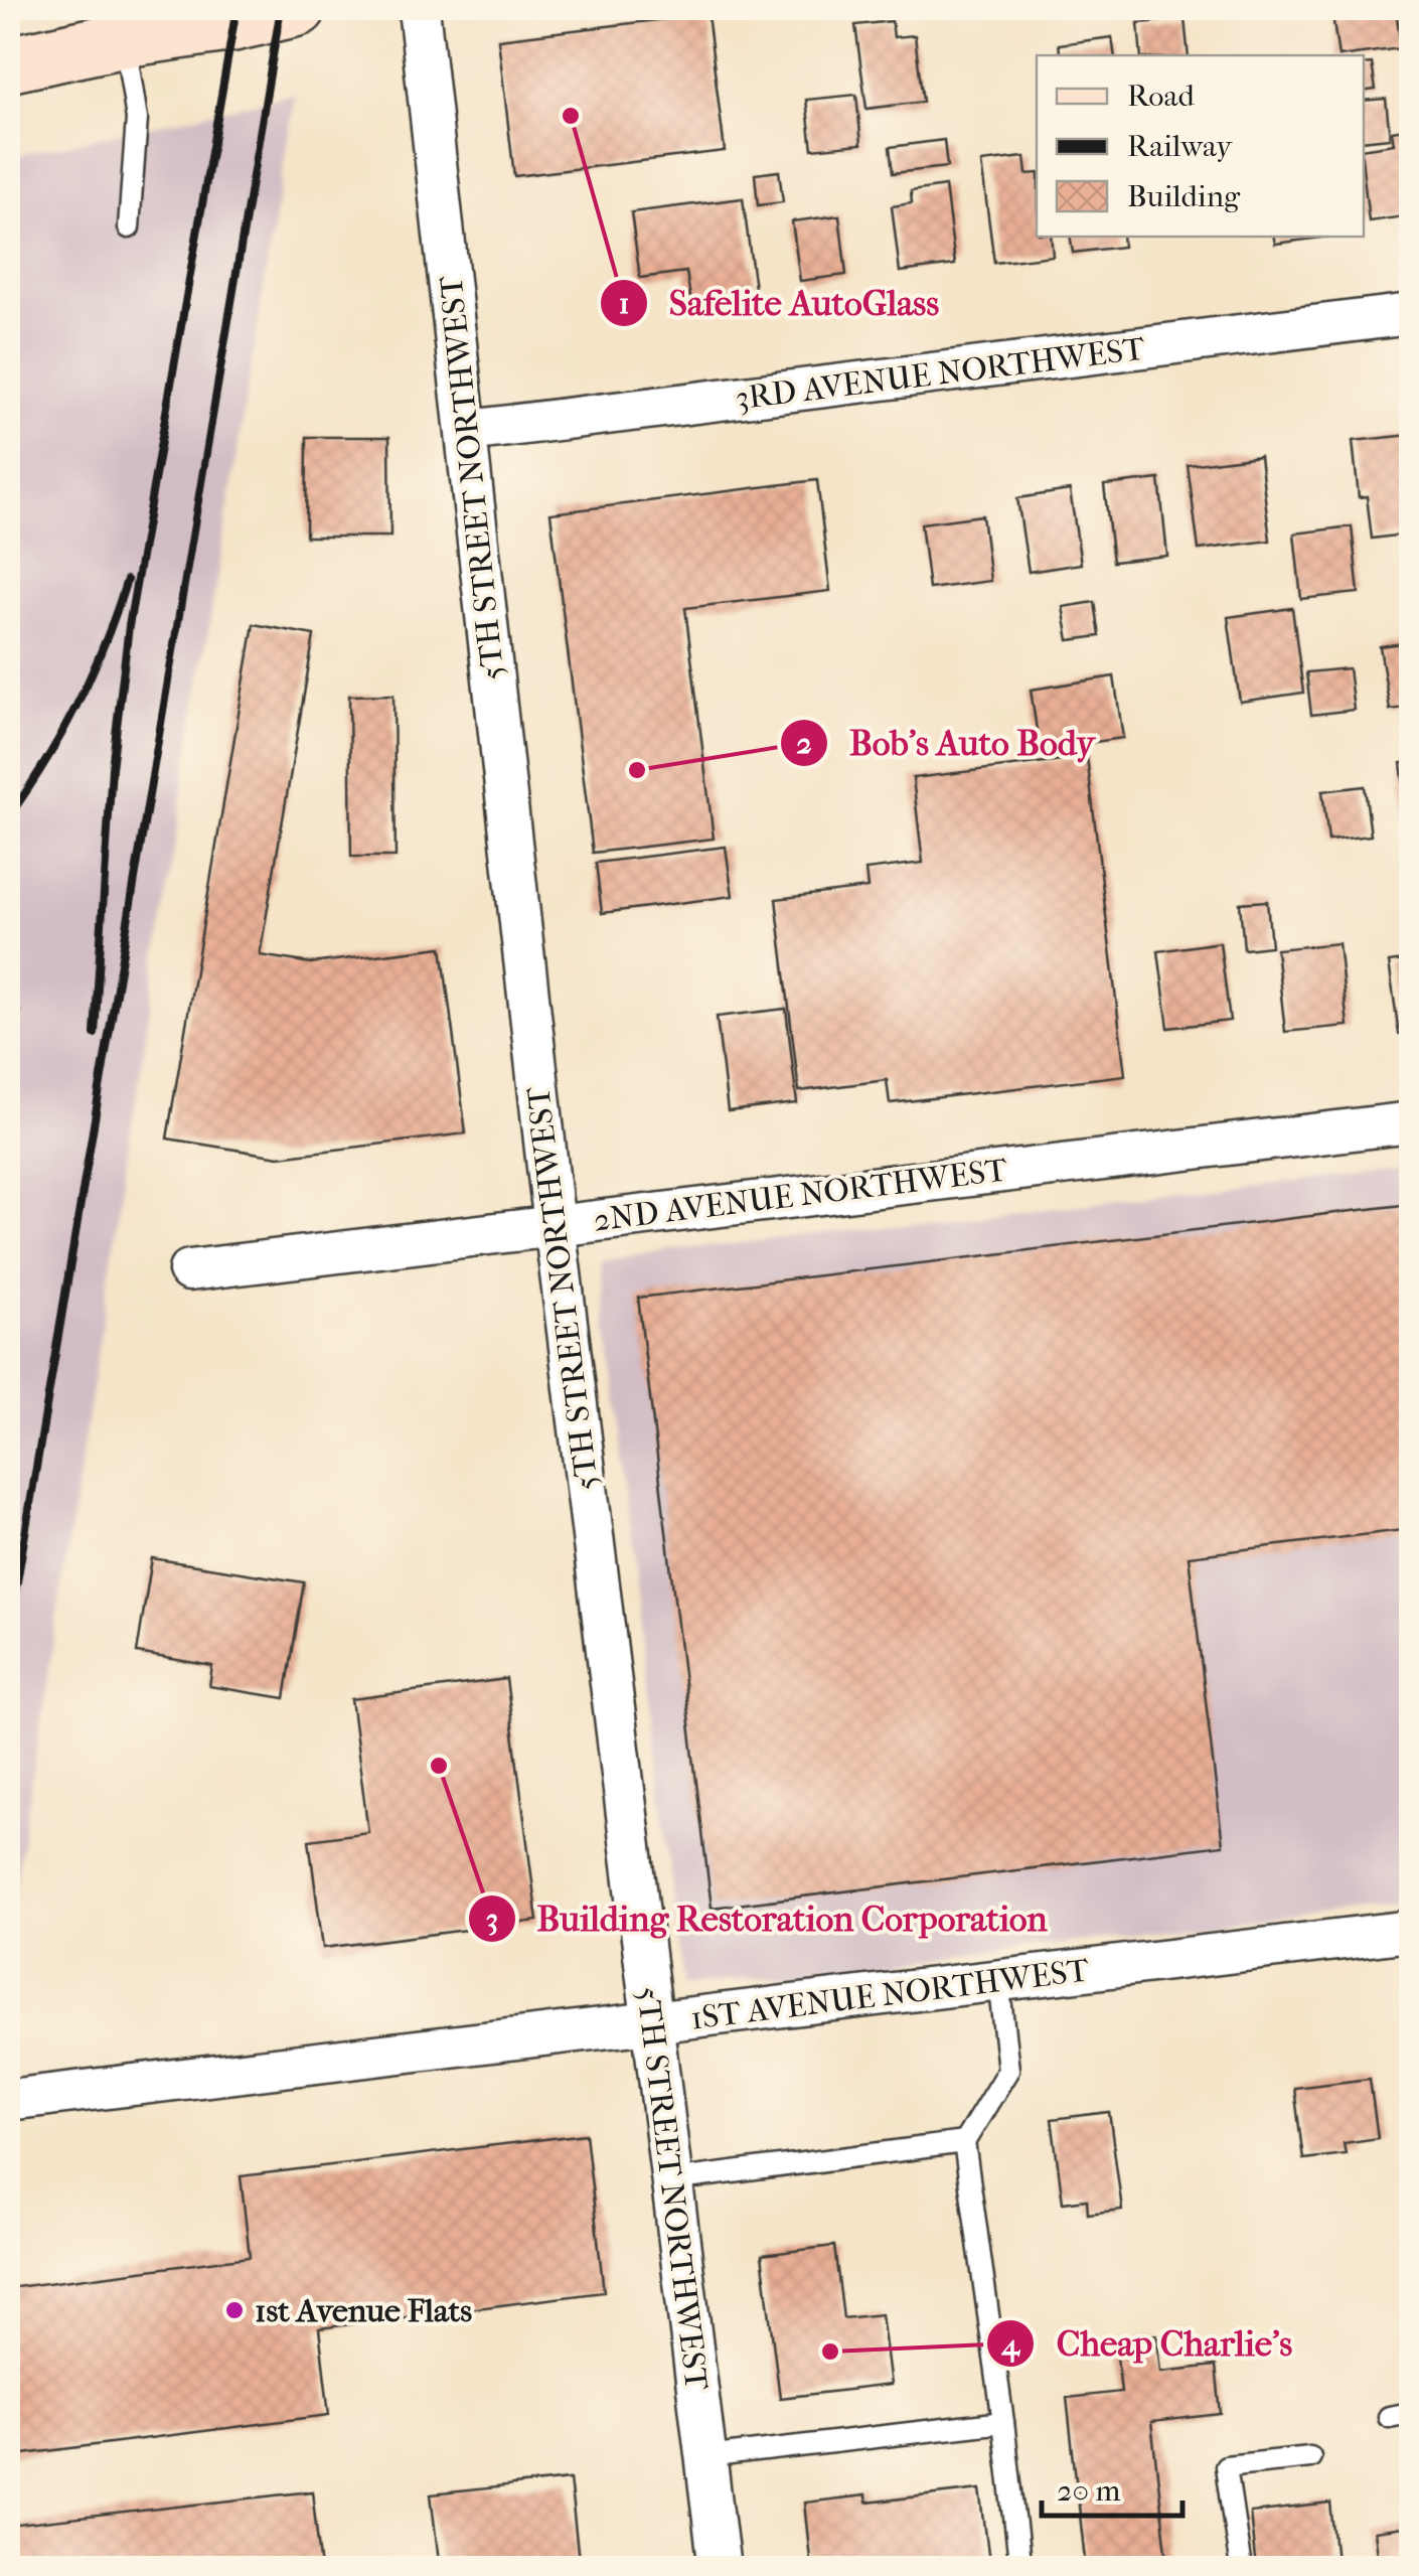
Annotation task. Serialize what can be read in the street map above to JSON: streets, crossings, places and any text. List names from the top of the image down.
{
  "streets": {
    "street": [
      "3RD AVENUE NORTHWEST",
      "5TH STREET NORTHWEST",
      "2ND AVENUE NORTHWEST",
      "1ST AVENUE NORTHWEST"
    ]
  },
  "crossings": [
    ["3RD AVENUE NORTHWEST", "5TH STREET NORTHWEST"],
    ["5TH STREET NORTHWEST", "2ND AVENUE NORTHWEST"],
    ["5TH STREET NORTHWEST", "1ST AVENUE NORTHWEST"]
  ],
  "places": [
    "Safelite AutoGlass",
    "Bob's Auto Body",
    "Building Restoration Corporation",
    "1st Avenue Flats",
    "Cheap Charlie's"
  ],
  "legend": ["Road", "Railway", "Building"],
  "scale_bar": "20 m"
}
